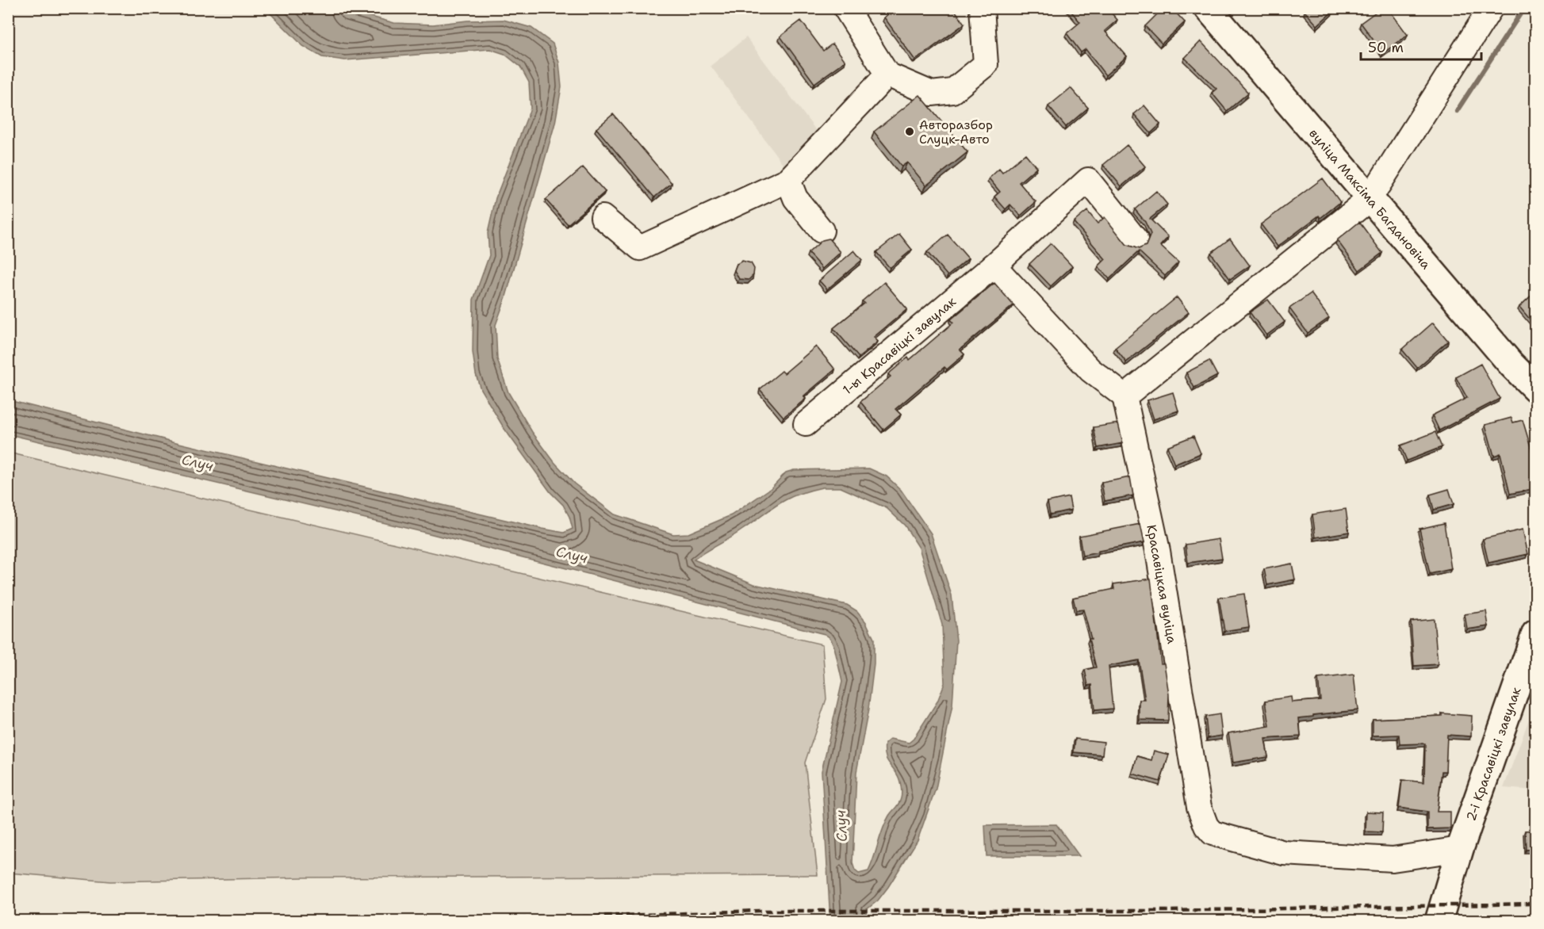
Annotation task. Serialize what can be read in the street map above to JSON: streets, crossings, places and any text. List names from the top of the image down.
{
  "streets": {
    "main road": ["вуліца Максіма Багдановіча", "2-і Красавіцкі завулак"],
    "street": ["1-ы Красавіцкі завулак", "Красавіцкая вуліца"]
  },
  "crossings": [
    ["Красавіцкая вуліца", "2-і Красавіцкі завулак"]
  ],
  "water": ["Случ"],
  "places": ["Авторазбор Слуцк-Авто"],
  "scale_bar": "50 m"
}
